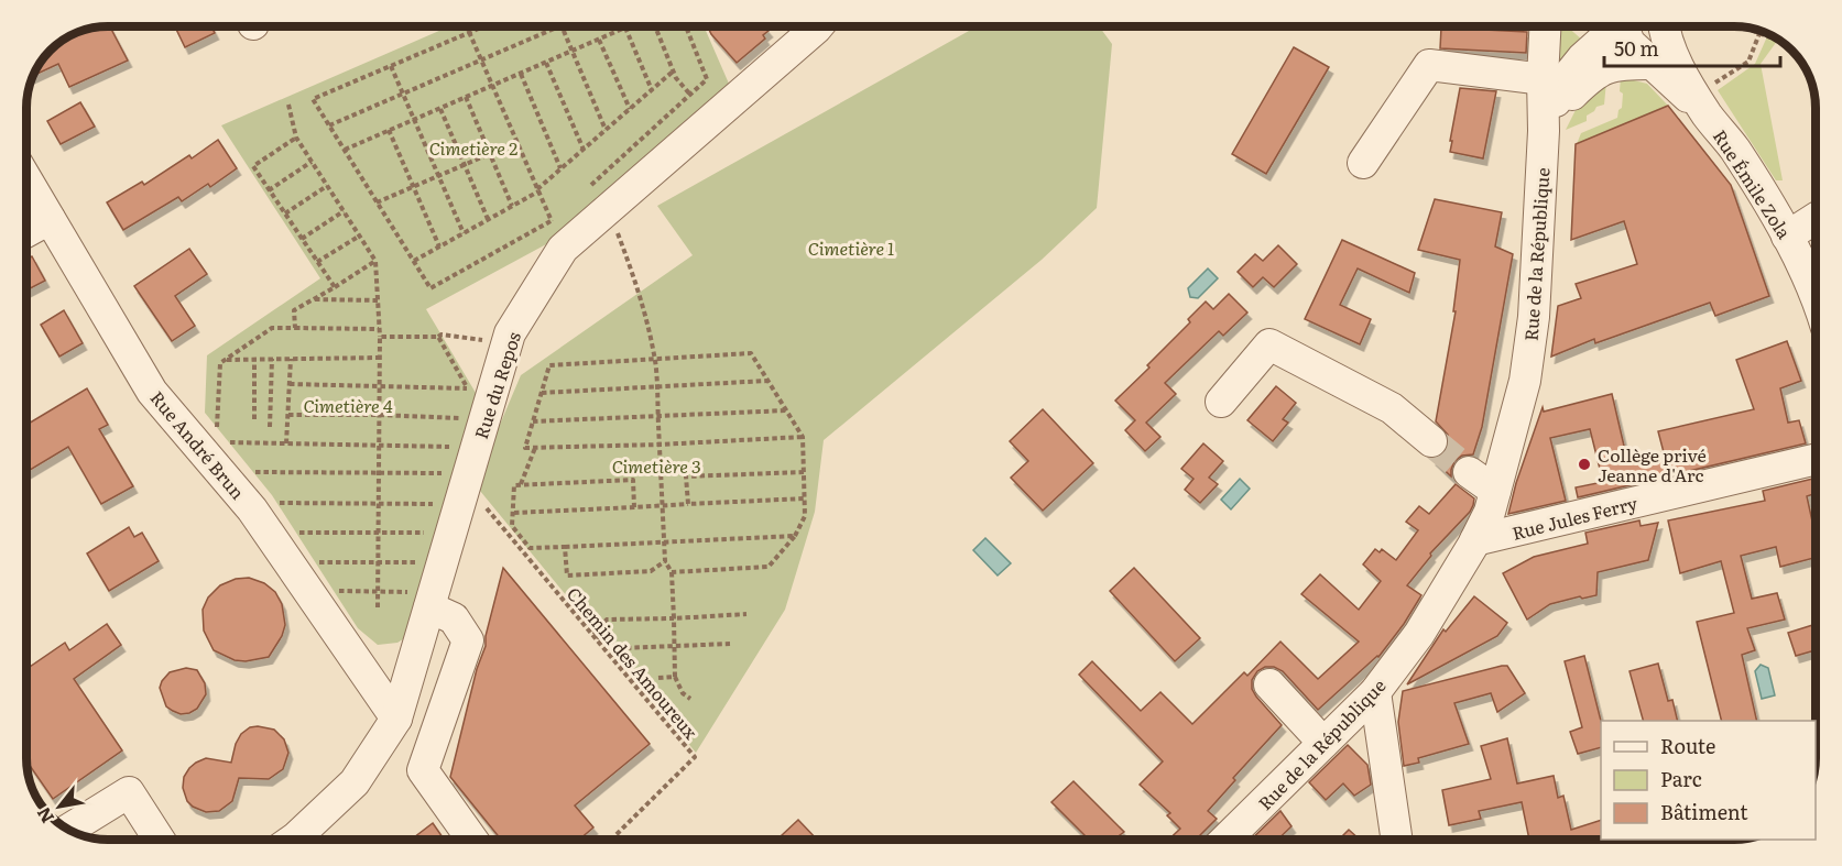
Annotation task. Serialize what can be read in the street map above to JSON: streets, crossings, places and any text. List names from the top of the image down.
{
  "streets": {
    "street": [
      "Rue Émile Zola",
      "Rue de la République",
      "Rue du Repos",
      "Rue André Brun",
      "Rue Jules Ferry"
    ],
    "path": ["Chemin des Amoureux"]
  },
  "crossings": [
    ["Rue de la République", "Rue Jules Ferry"],
    ["Rue du Repos", "Rue André Brun"],
    ["Rue du Repos", "Chemin des Amoureux"]
  ],
  "parks": [
    "Cimetière 2",
    "Cimetière 1",
    "Cimetière 4",
    "Cimetière 3"
  ],
  "places": ["Collège privé Jeanne d'Arc"],
  "legend": ["Route", "Parc", "Bâtiment"],
  "scale_bar": "50 m",
  "north": "bottom left"
}
